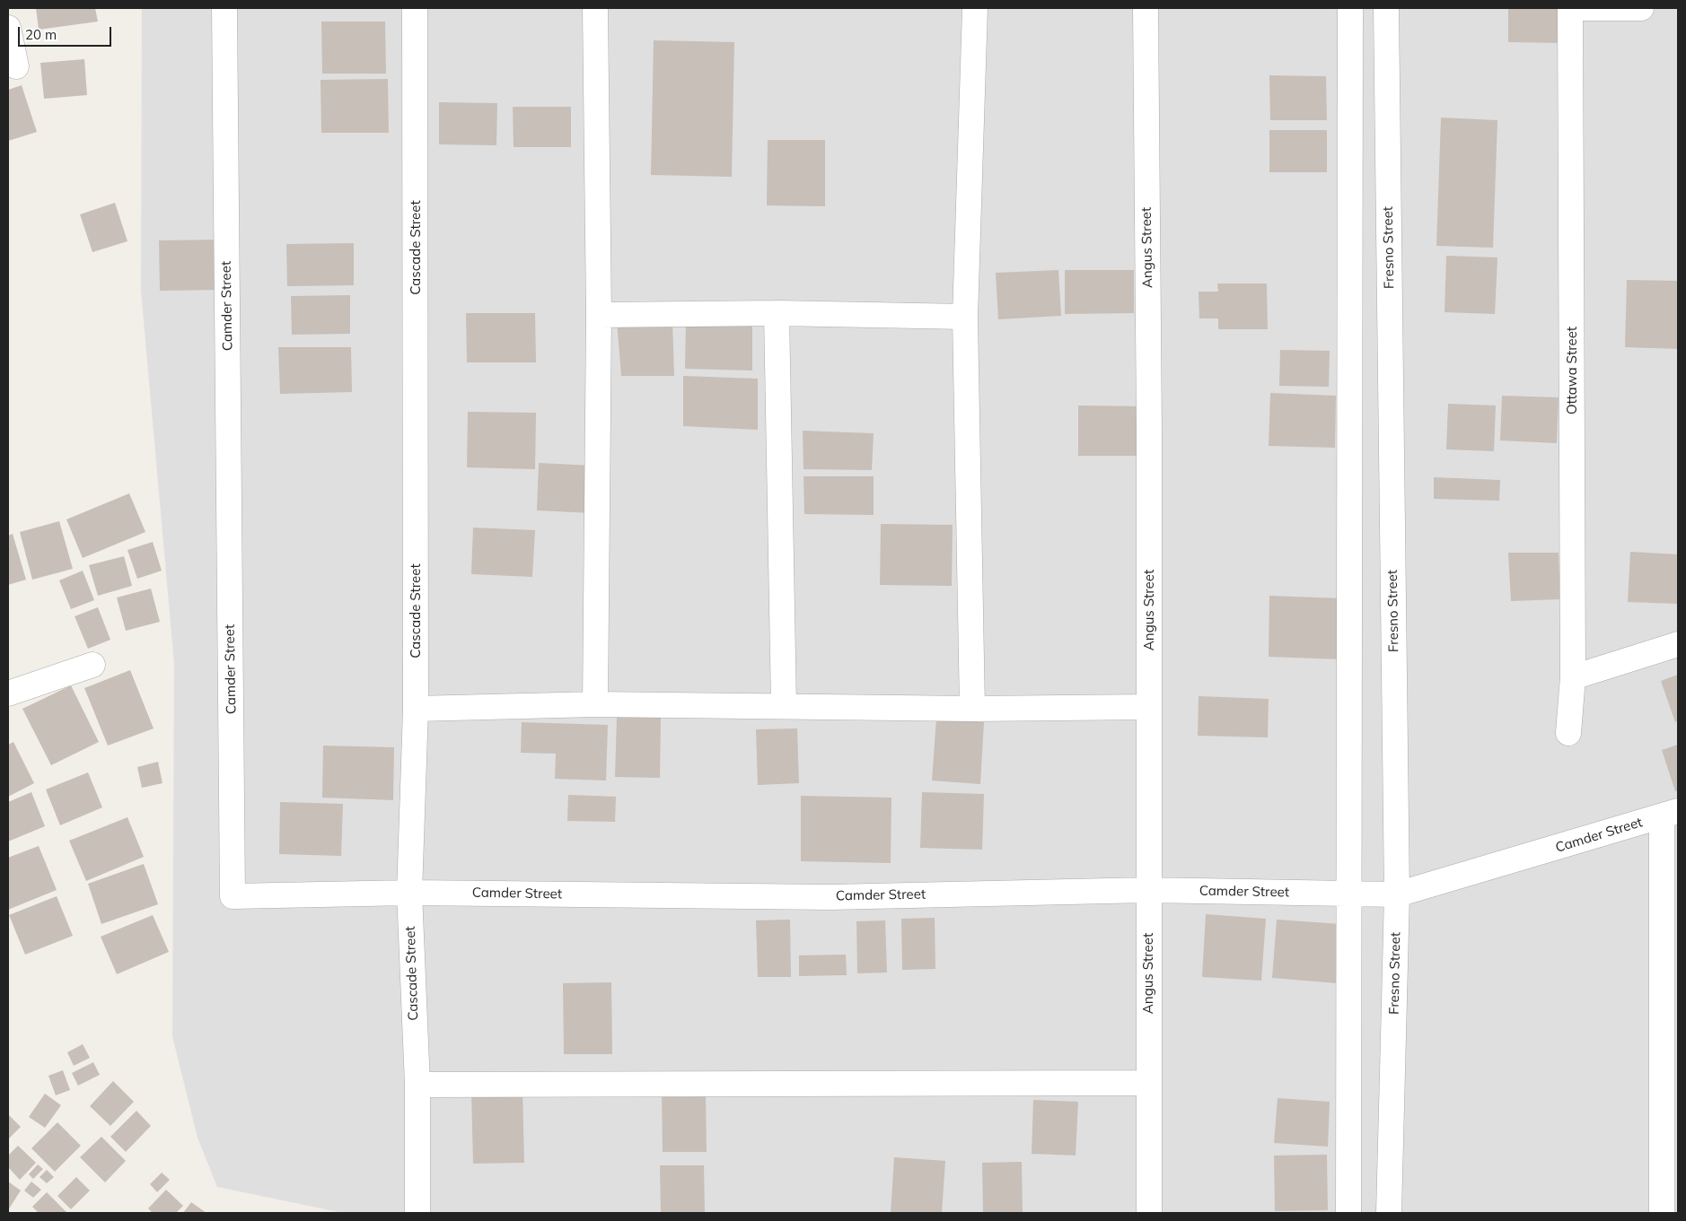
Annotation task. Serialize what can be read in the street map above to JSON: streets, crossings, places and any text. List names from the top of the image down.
{
  "streets": {
    "street": [
      "Cascade Street",
      "Angus Street",
      "Fresno Street",
      "Camder Street",
      "Ottawa Street"
    ]
  },
  "crossings": [
    ["Cascade Street", "Camder Street"],
    ["Angus Street", "Camder Street"],
    ["Fresno Street", "Camder Street"]
  ],
  "scale_bar": "20 m"
}
